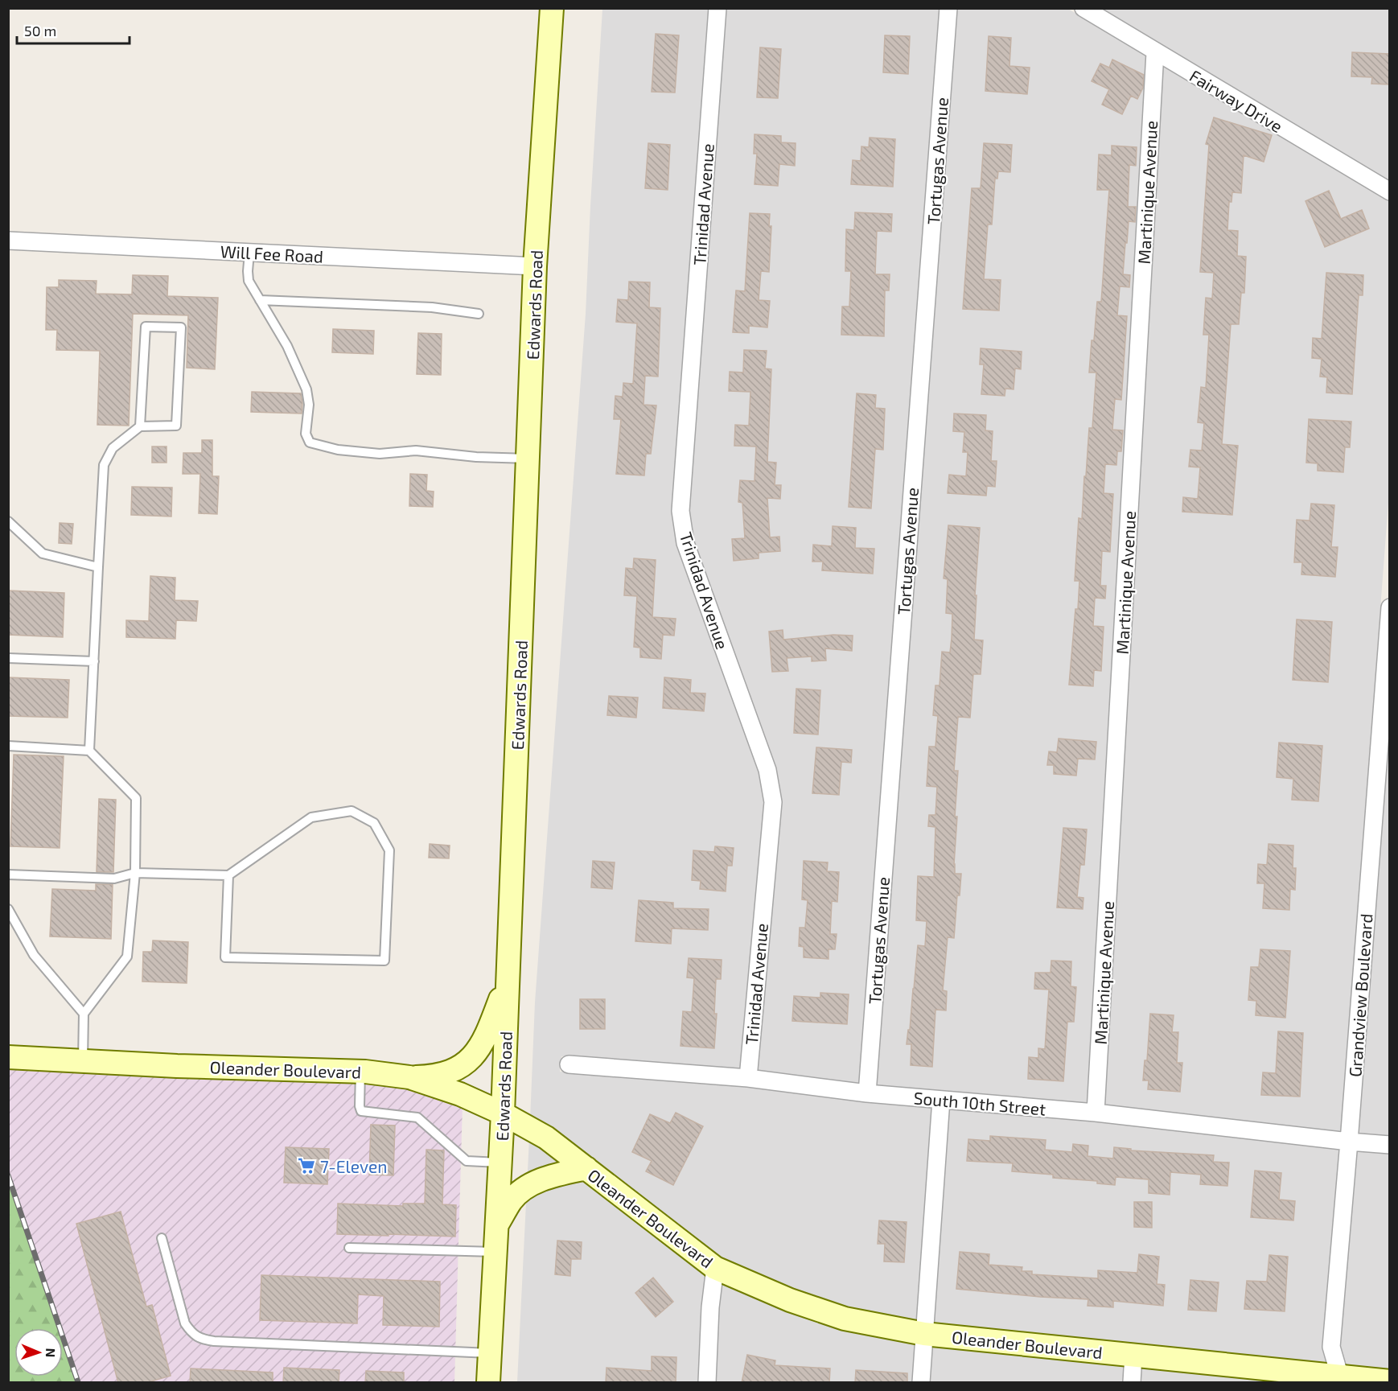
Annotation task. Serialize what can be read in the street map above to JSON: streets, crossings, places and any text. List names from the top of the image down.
{
  "streets": {
    "main road": ["Edwards Road", "Oleander Boulevard"],
    "street": [
      "Fairway Drive",
      "Tortugas Avenue",
      "Martinique Avenue",
      "Trinidad Avenue",
      "Will Fee Road",
      "Grandview Boulevard",
      "South 10th Street"
    ]
  },
  "crossings": [
    ["Fairway Drive", "Martinique Avenue"],
    ["Tortugas Avenue", "South 10th Street"],
    ["Martinique Avenue", "South 10th Street"],
    ["Trinidad Avenue", "South 10th Street"],
    ["Will Fee Road", "Edwards Road"],
    ["Edwards Road", "Oleander Boulevard"],
    ["Grandview Boulevard", "Oleander Boulevard"],
    ["Grandview Boulevard", "South 10th Street"]
  ],
  "places": {
    "supermarket": ["7-Eleven"]
  },
  "scale_bar": "50 m",
  "north": "right"
}
